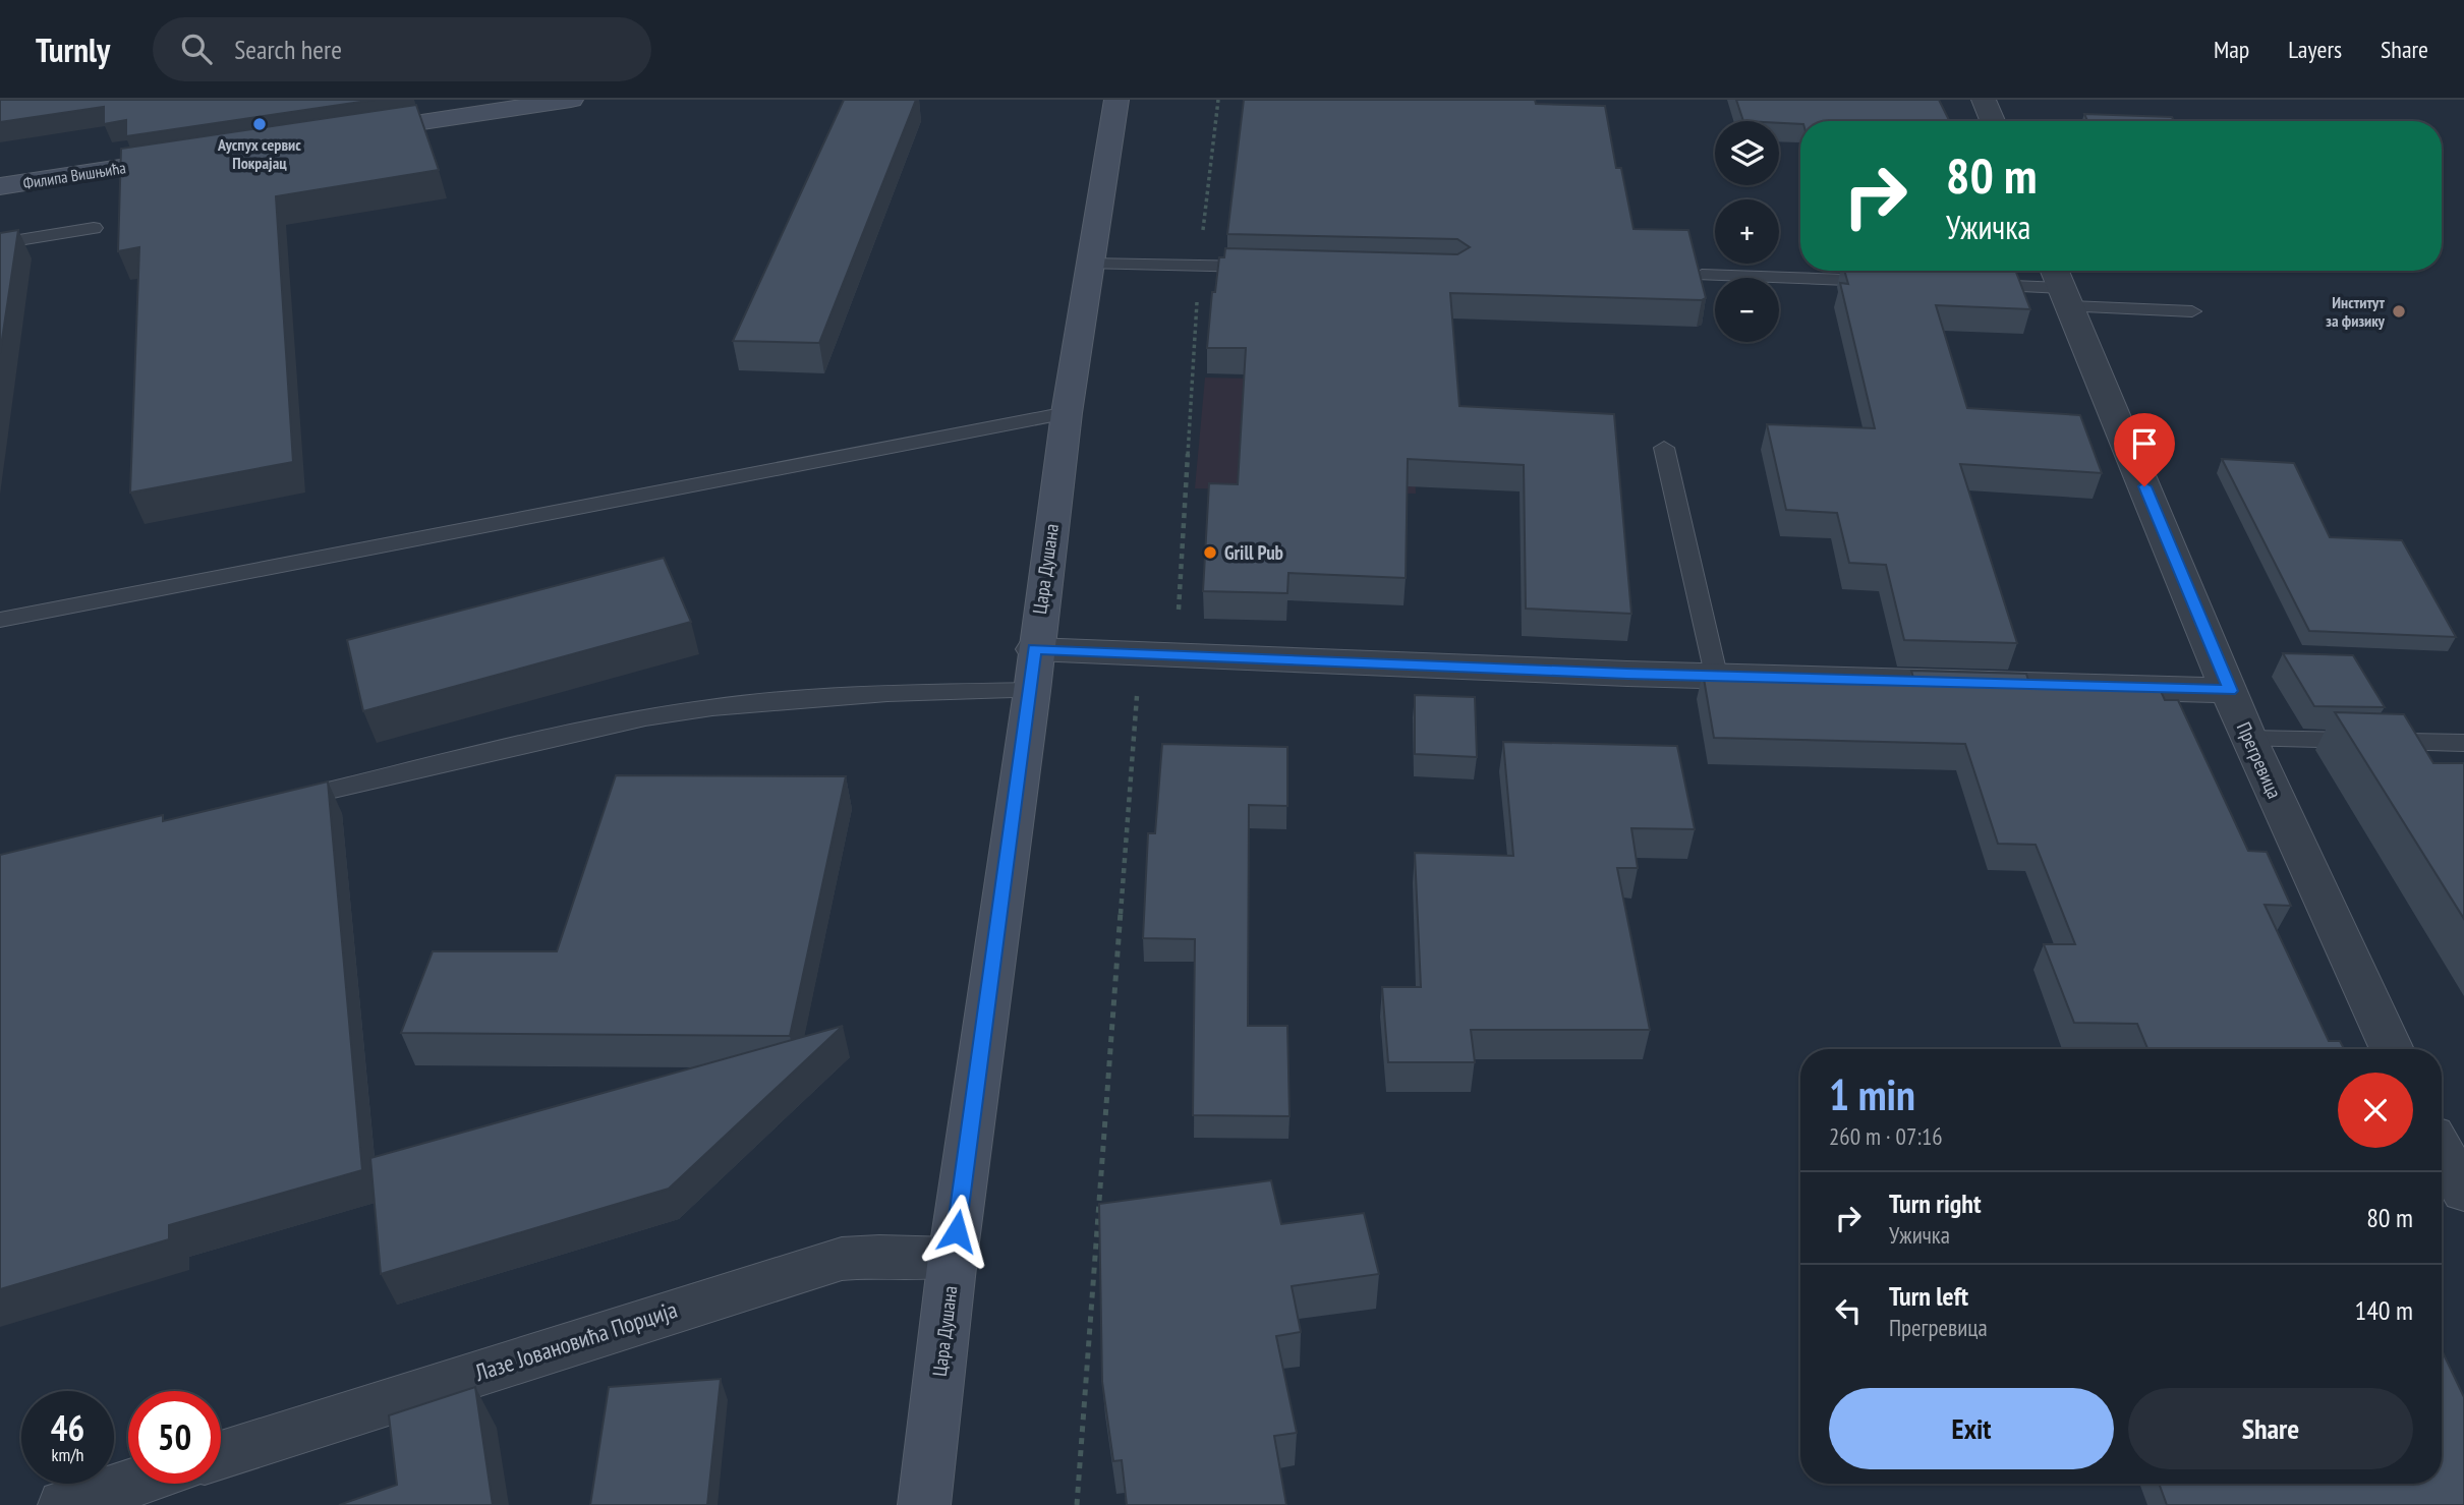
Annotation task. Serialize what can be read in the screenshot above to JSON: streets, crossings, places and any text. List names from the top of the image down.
{
  "streets": {
    "main road": ["Филипа Вишњића", "Цара Душана"],
    "street": ["Прегревица", "Лазе Јовановића Порција"]
  },
  "crossings": [
    ["Цара Душана", "Лазе Јовановића Порција"]
  ],
  "places": ["Ауспух сервис Покрајац", "Институт за физику", "Grill Pub"],
  "page": {
    "header": "Turnly",
    "search": "Search here",
    "nav": ["Map", "Layers", "Share"],
    "map_buttons": ["+", "−"],
    "turn": ["80 m", "Ужичка"],
    "heading": ["1 min", "260 m · 07:16"],
    "list": [
      {
        "name": "Turn right",
        "note": "Ужичка",
        "value": "80 m"
      },
      {
        "name": "Turn left",
        "note": "Прегревица",
        "value": "140 m"
      }
    ],
    "buttons": ["Exit", "Share"],
    "speed": "46 km/h",
    "limit": "50"
  }
}
